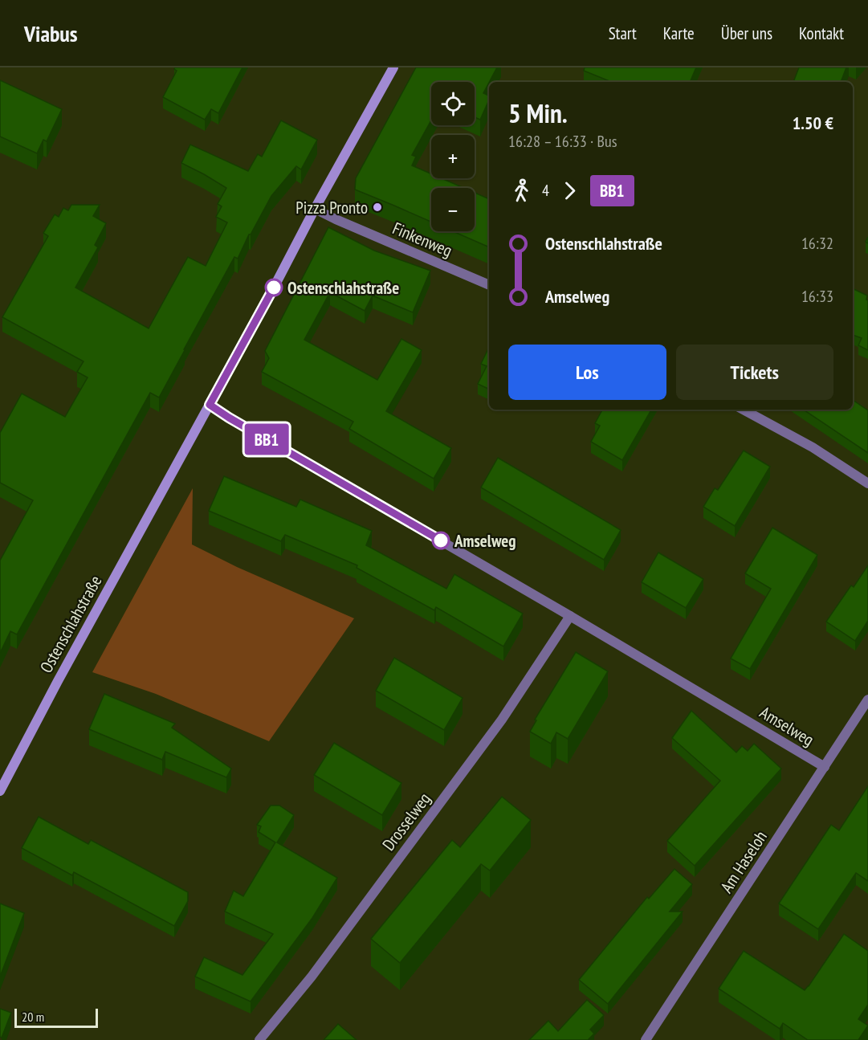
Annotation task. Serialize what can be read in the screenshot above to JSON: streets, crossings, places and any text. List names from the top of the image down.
{
  "streets": {
    "street": [
      "Finkenweg",
      "Ostenschlahstraße",
      "Amselweg",
      "Drosselweg",
      "Am Haseloh"
    ]
  },
  "crossings": [
    ["Finkenweg", "Ostenschlahstraße"],
    ["Ostenschlahstraße", "Amselweg"],
    ["Amselweg", "Drosselweg"],
    ["Amselweg", "Am Haseloh"]
  ],
  "places": ["Pizza Pronto", "Ostenschlahstraße", "Amselweg"],
  "lines": ["bus line BB1"],
  "scale_bar": "20 m",
  "page": {
    "header": "Viabus",
    "nav": [
      "Start",
      "Karte",
      "Über uns",
      "Kontakt"
    ],
    "on_map": "BB1",
    "map_buttons": ["+", "−"],
    "heading": ["5 Min.", "16:28 – 16:33 · Bus", "1.50 €"],
    "legs": ["4", "BB1"],
    "list": [
      {
        "name": "Ostenschlahstraße",
        "value": "16:32"
      },
      {
        "name": "Amselweg",
        "value": "16:33"
      }
    ],
    "buttons": ["Los", "Tickets"],
    "scale": "20 m"
  }
}
